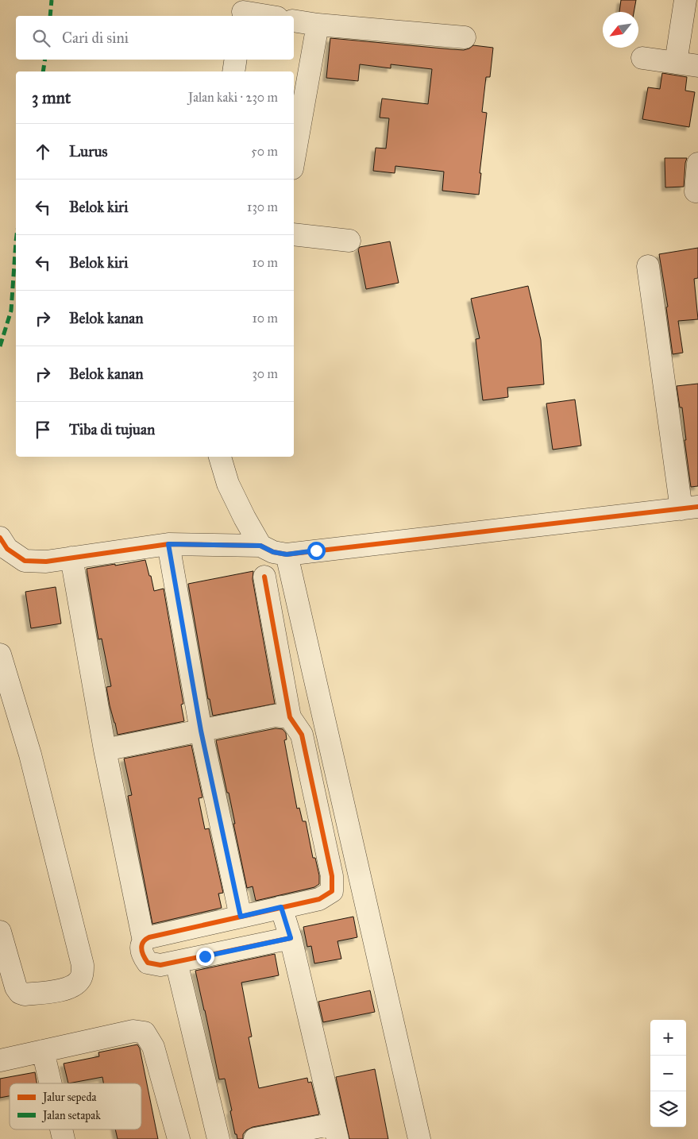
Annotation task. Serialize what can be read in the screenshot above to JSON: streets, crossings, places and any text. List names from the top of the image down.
{
  "legend": ["Jalur sepeda", "Jalan setapak"],
  "north": "bottom left",
  "page": {
    "search": "Cari di sini",
    "heading": ["3 mnt", "Jalan kaki · 230 m"],
    "list": [
      ["Lurus", "50 m"],
      ["Belok kiri", "130 m"],
      ["Belok kiri", "10 m"],
      ["Belok kanan", "10 m"],
      ["Belok kanan", "30 m"],
      "Tiba di tujuan"
    ],
    "map_buttons": ["+", "−"]
  }
}
